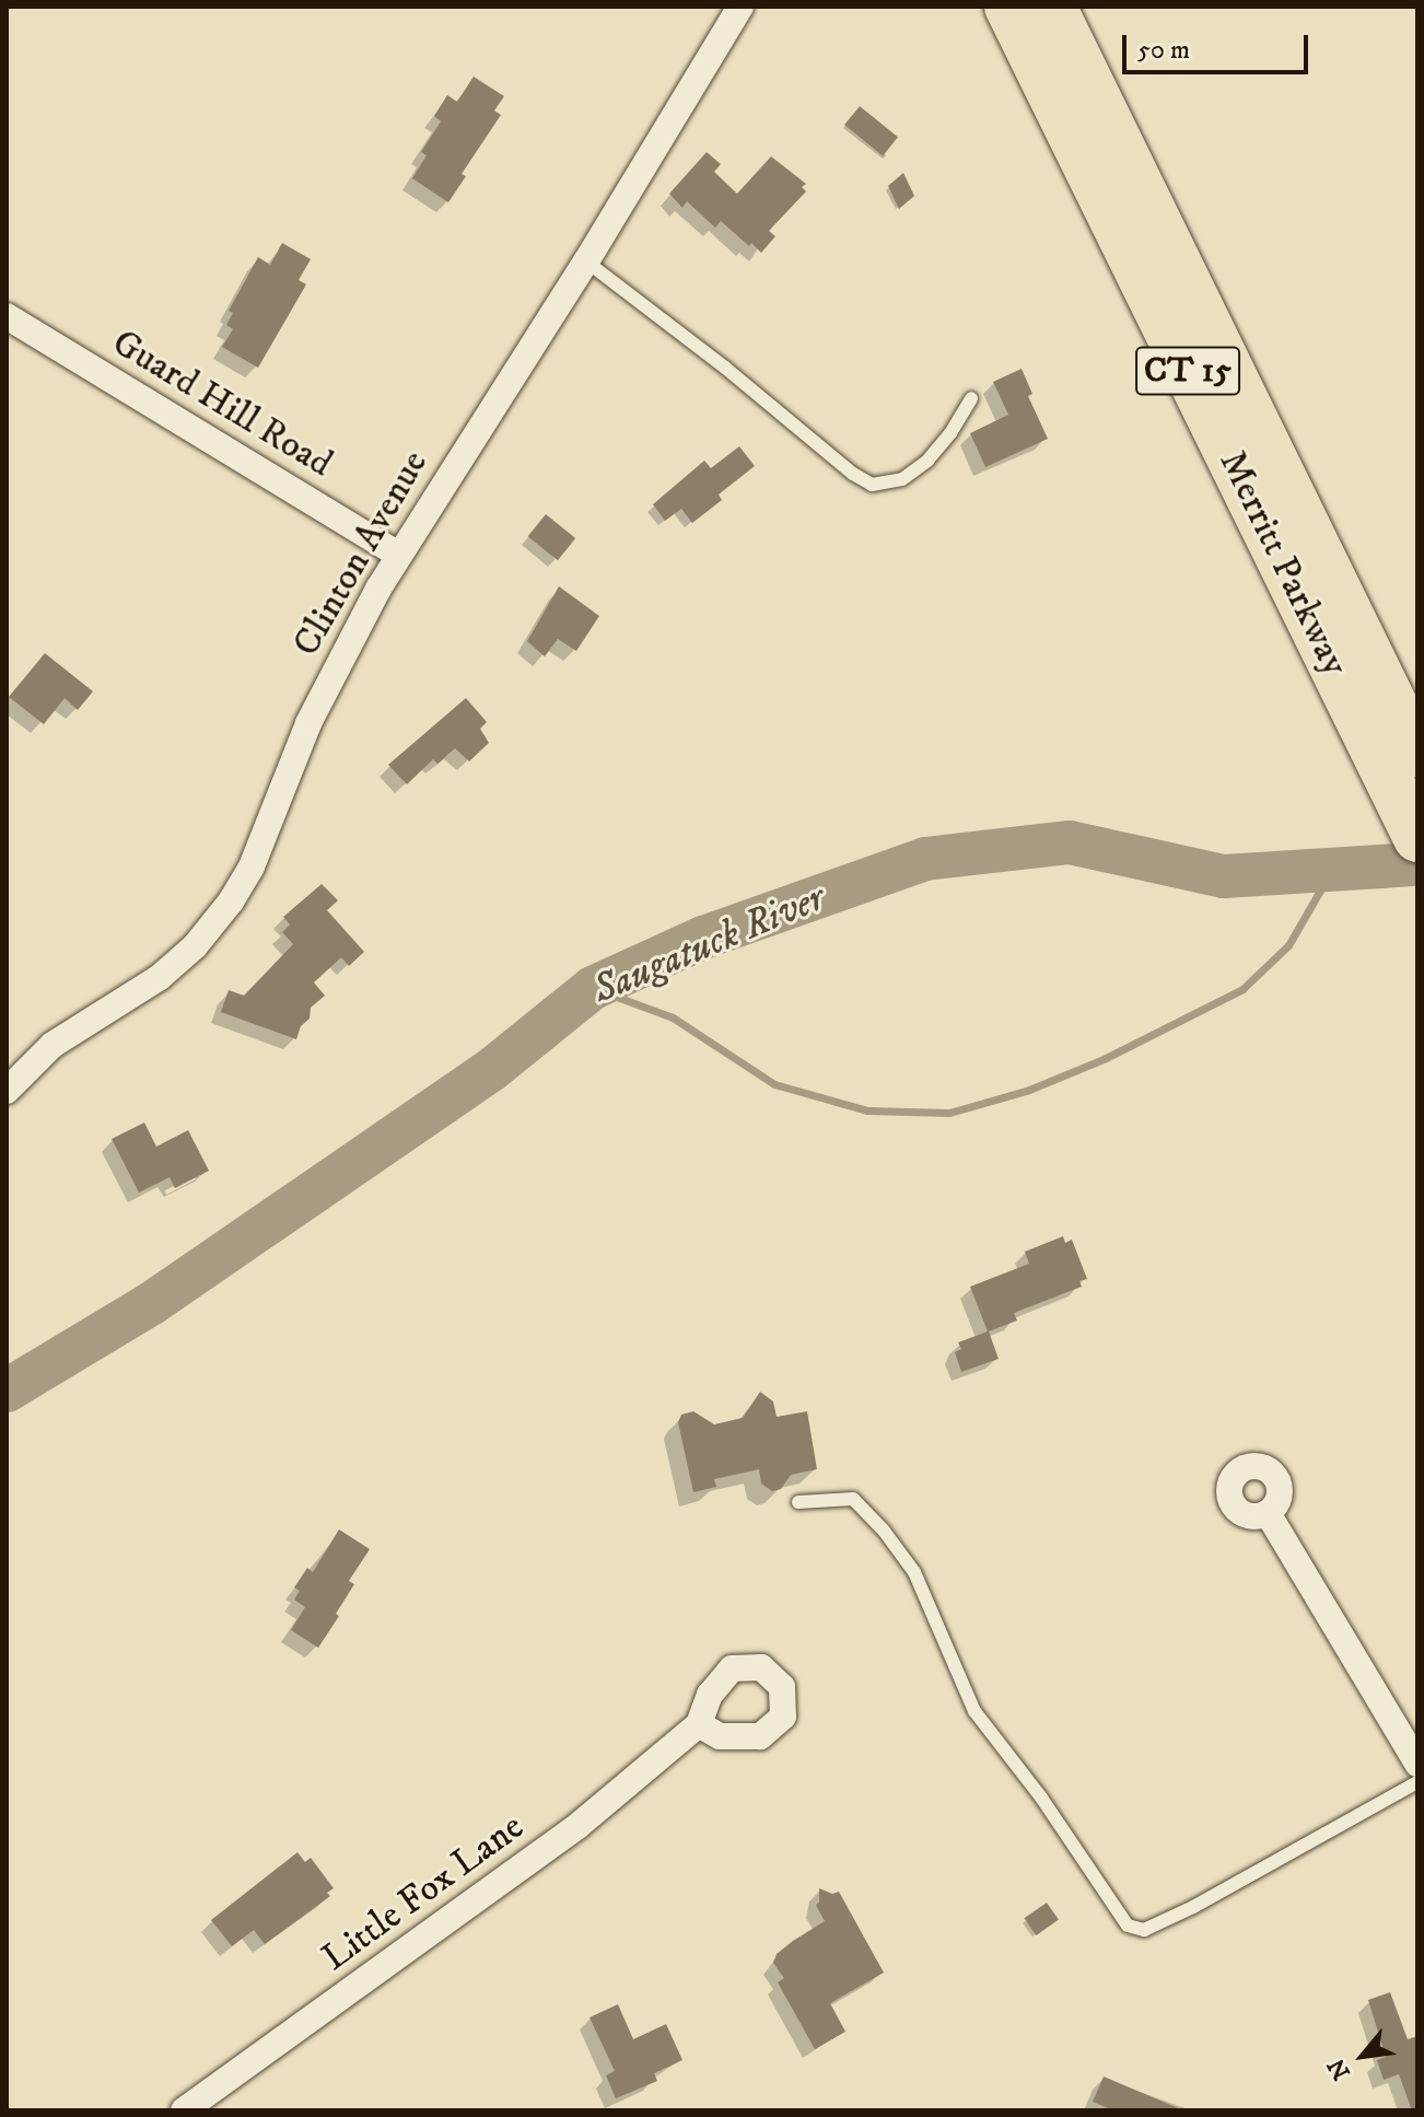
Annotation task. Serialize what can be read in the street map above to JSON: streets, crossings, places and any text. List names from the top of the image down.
{
  "streets": {
    "highway": ["CT 15", "Merritt Parkway"],
    "street": ["Guard Hill Road", "Clinton Avenue", "Little Fox Lane"]
  },
  "crossings": [
    ["Guard Hill Road", "Clinton Avenue"]
  ],
  "water": ["Saugatuck River"],
  "scale_bar": "50 m",
  "north": "bottom left"
}
